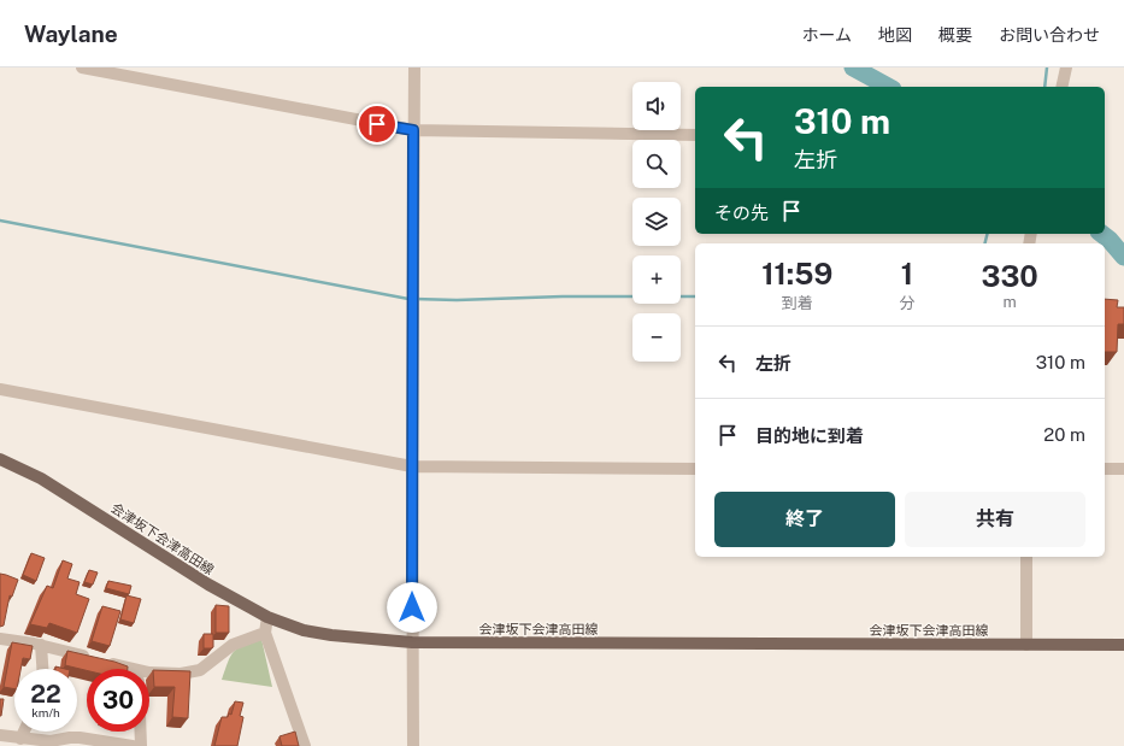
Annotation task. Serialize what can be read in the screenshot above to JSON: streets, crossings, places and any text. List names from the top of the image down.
{
  "streets": {
    "main road": ["会津坂下会津高田線"]
  },
  "page": {
    "header": "Waylane",
    "nav": [
      "ホーム",
      "地図",
      "概要",
      "お問い合わせ"
    ],
    "map_buttons": ["+", "−"],
    "turn": ["310 m", "左折"],
    "then": "その先",
    "eta": [
      "11:59",
      "到着",
      "1",
      "分",
      "330",
      "m"
    ],
    "list": [
      {
        "name": "左折",
        "value": "310 m"
      },
      {
        "name": "目的地に到着",
        "value": "20 m"
      }
    ],
    "buttons": ["終了", "共有"],
    "speed": "22 km/h",
    "limit": "30"
  }
}
